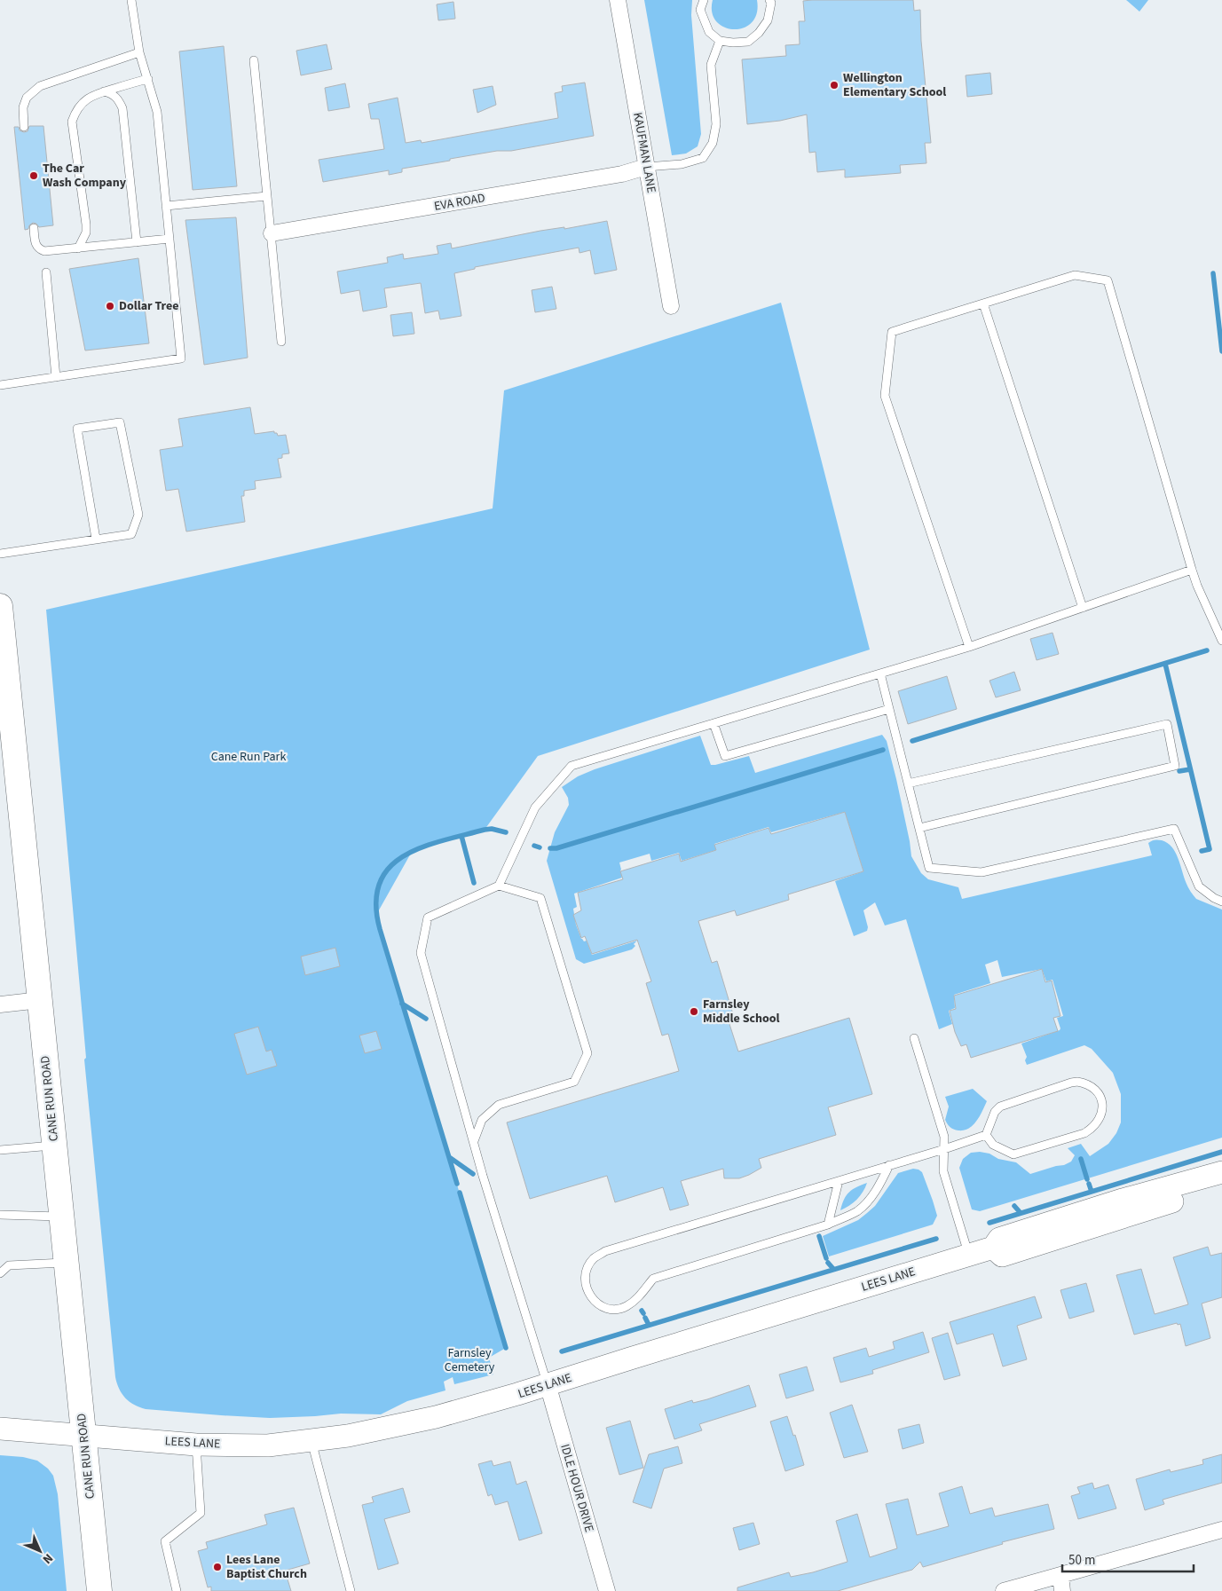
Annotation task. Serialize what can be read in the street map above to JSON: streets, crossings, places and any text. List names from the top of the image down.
{
  "streets": {
    "highway": ["CANE RUN ROAD"],
    "street": [
      "KAUFMAN LANE",
      "EVA ROAD",
      "LEES LANE",
      "IDLE HOUR DRIVE"
    ]
  },
  "crossings": [
    ["KAUFMAN LANE", "EVA ROAD"],
    ["CANE RUN ROAD", "LEES LANE"],
    ["LEES LANE", "IDLE HOUR DRIVE"]
  ],
  "parks": ["Cane Run Park", "Farnsley Cemetery"],
  "places": [
    "Wellington Elementary School",
    "The Car Wash Company",
    "Dollar Tree",
    "Farnsley Middle School",
    "Lees Lane Baptist Church"
  ],
  "scale_bar": "50 m",
  "north": "bottom right"
}
